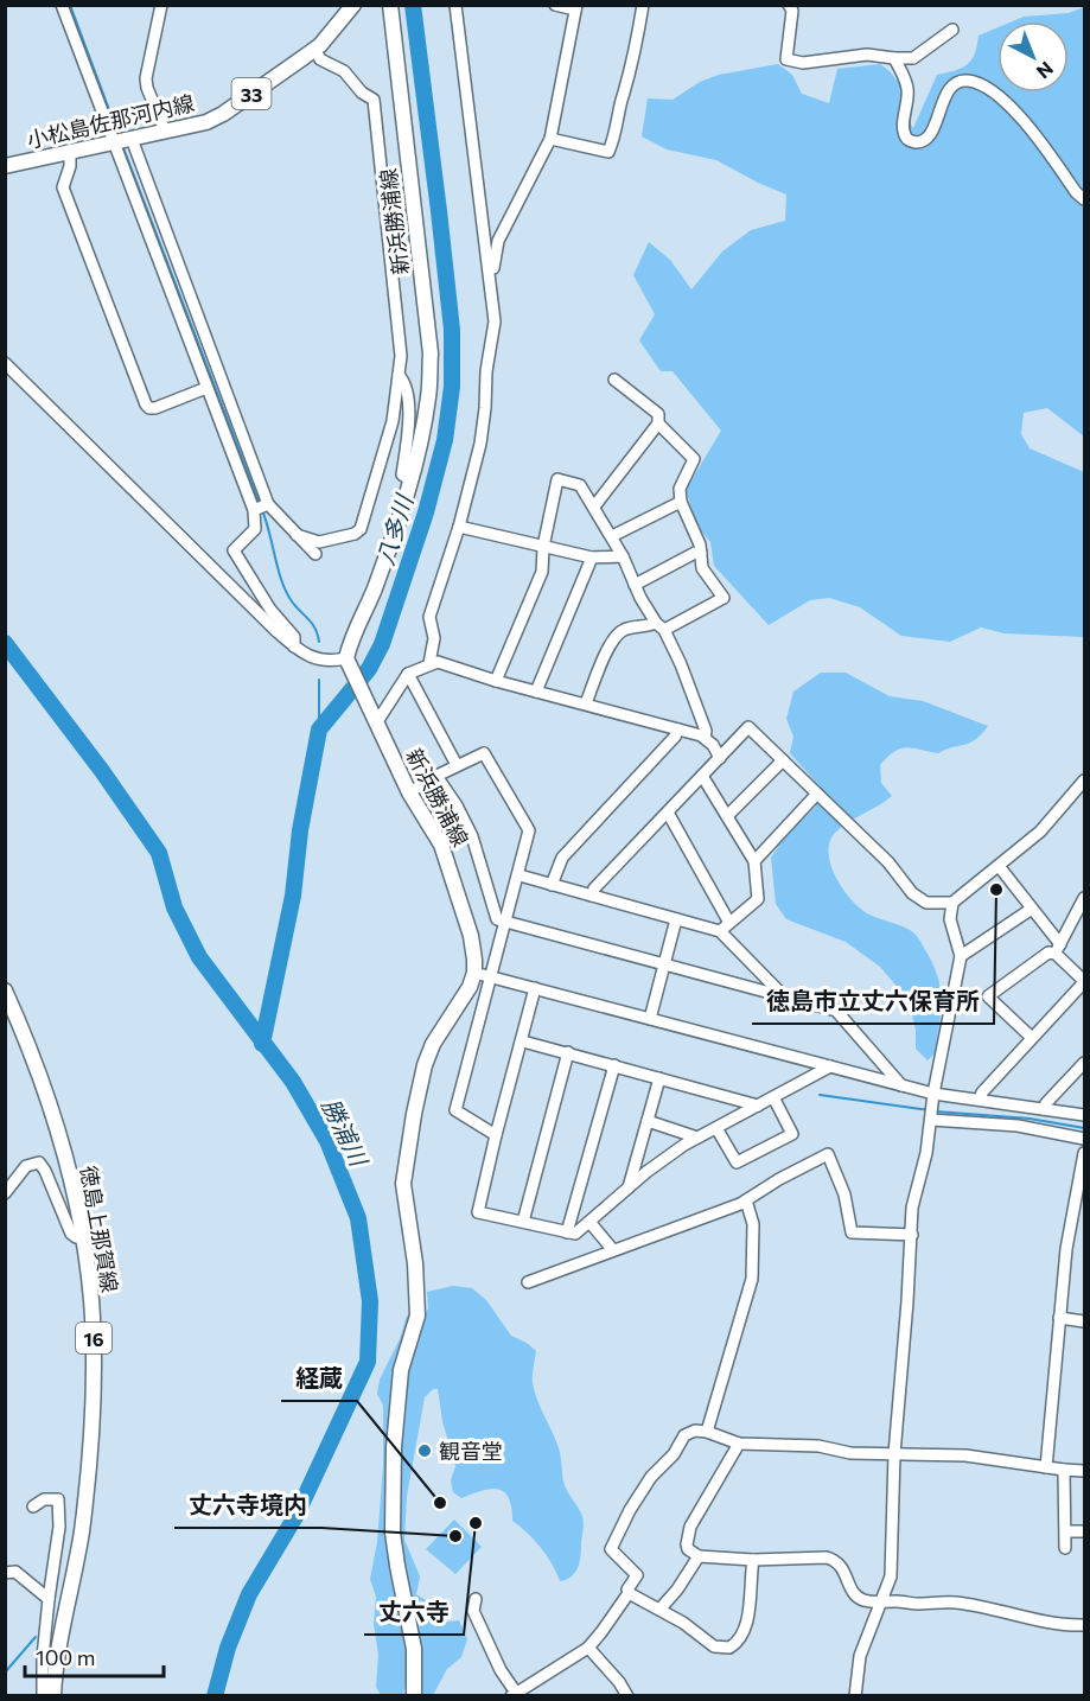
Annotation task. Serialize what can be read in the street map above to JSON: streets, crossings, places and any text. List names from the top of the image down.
{
  "streets": {
    "main road": [
      "33",
      "小松島佐那河内線",
      "新浜勝浦線",
      "徳島上那賀線",
      "16"
    ]
  },
  "water": ["八多川", "勝浦川"],
  "places": [
    "徳島市立丈六保育所",
    "観音堂",
    "経蔵",
    "丈六寺",
    "丈六寺境内"
  ],
  "scale_bar": "100 m",
  "north": "bottom right"
}
